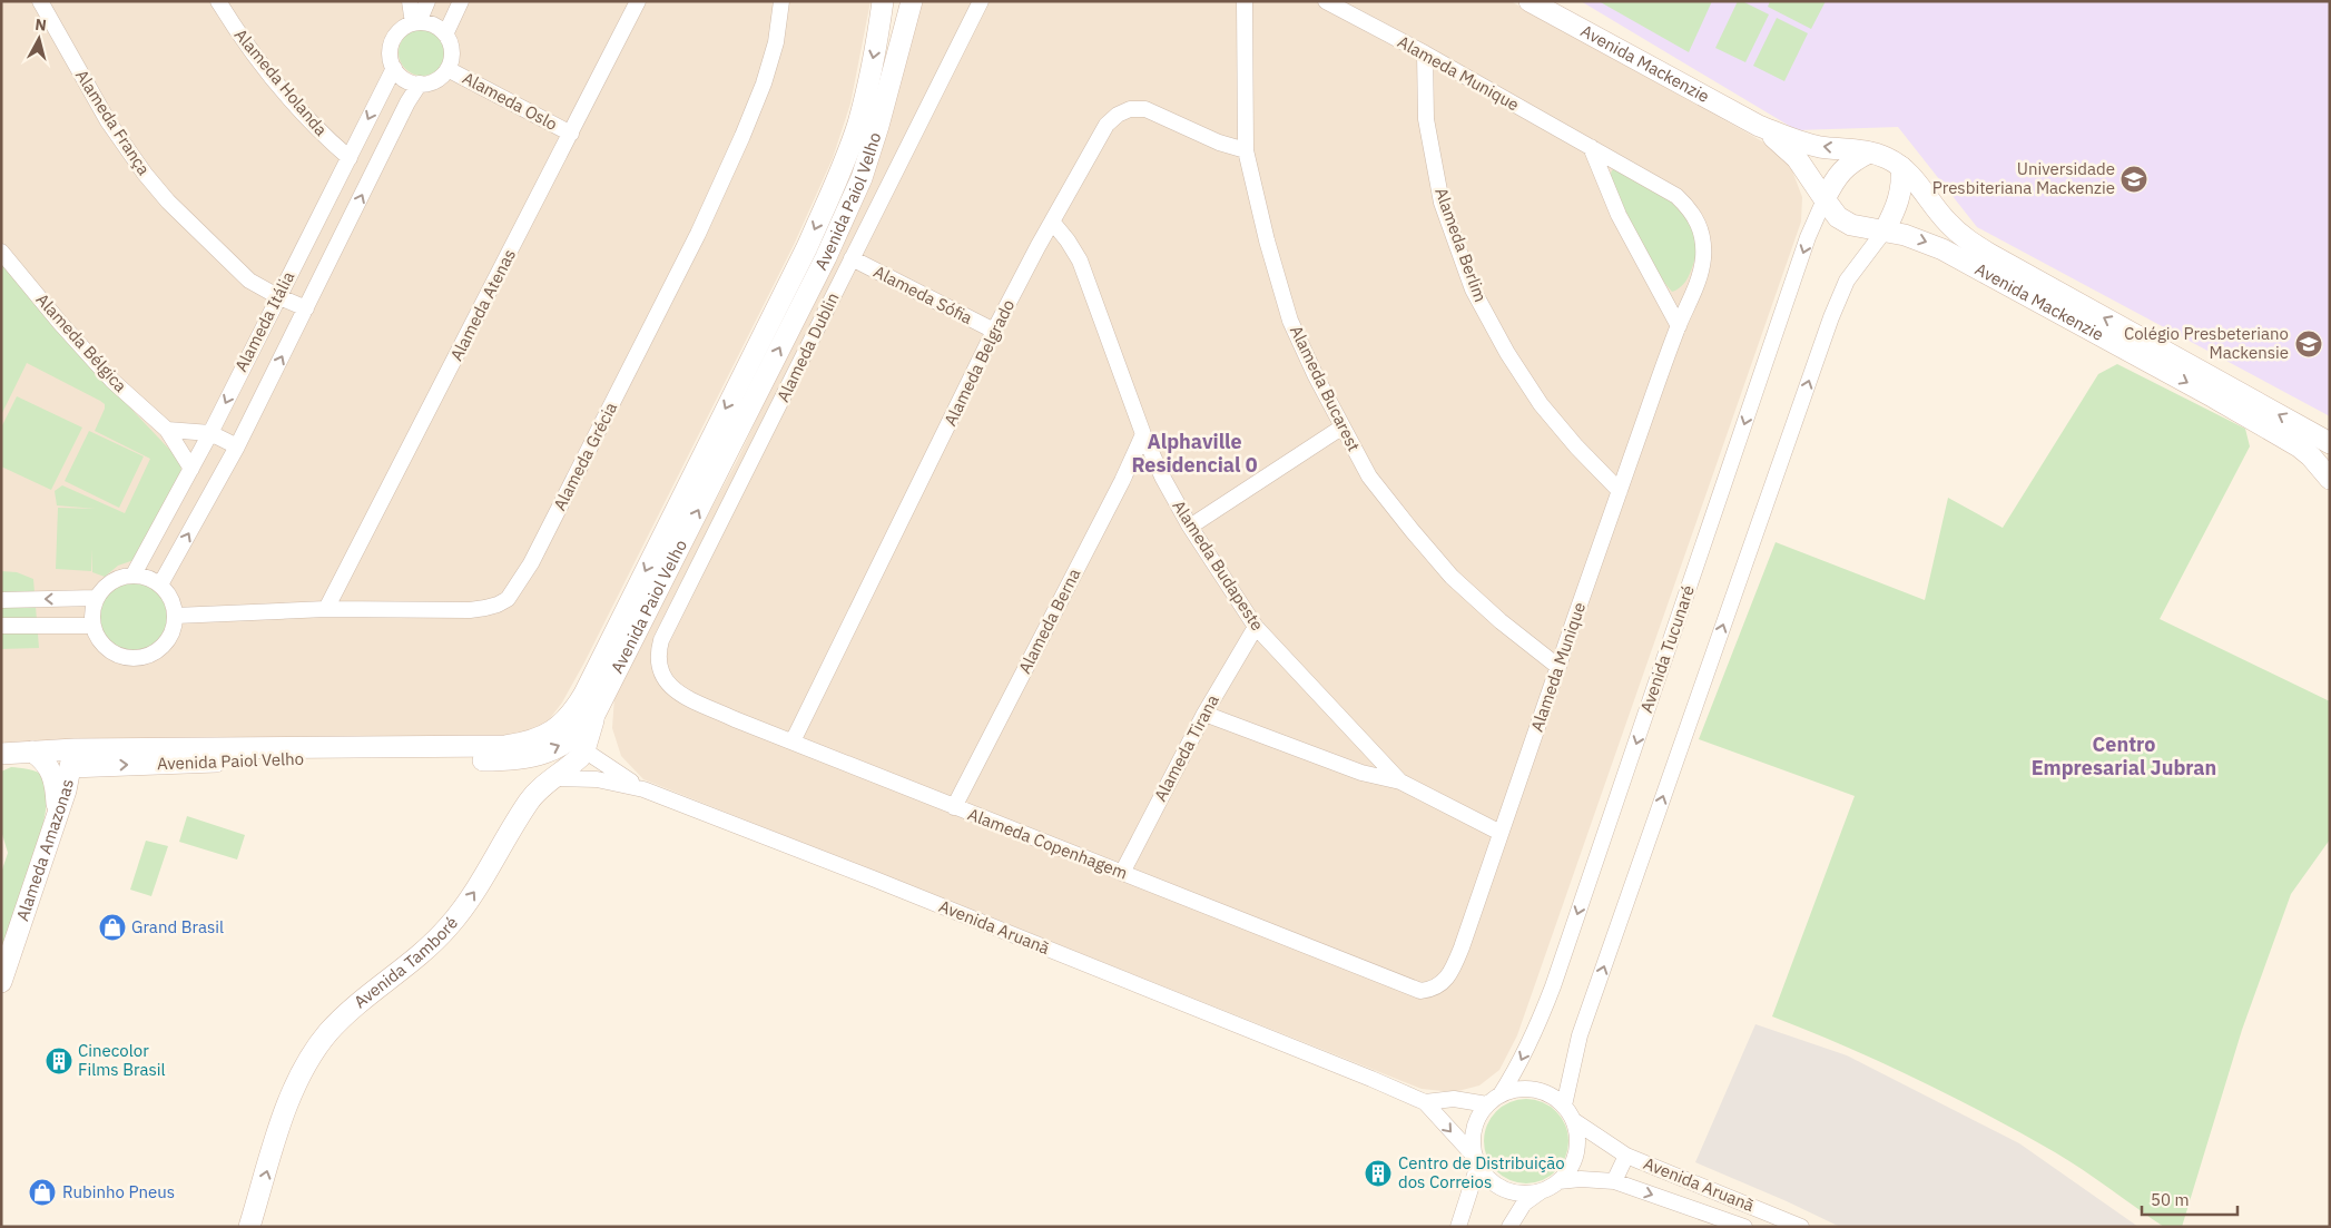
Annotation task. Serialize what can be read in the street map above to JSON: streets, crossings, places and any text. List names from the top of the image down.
{
  "streets": {
    "main road": [
      "Avenida Mackenzie",
      "Avenida Paiol Velho",
      "Alameda Amazonas",
      "Avenida Tamboré"
    ],
    "street": [
      "Alameda Munique",
      "Alameda Holanda",
      "Alameda Oslo",
      "Alameda França",
      "Alameda Berlim",
      "Alameda Sófia",
      "Alameda Atenas",
      "Alameda Itália",
      "Alameda Bélgica",
      "Alameda Dublin",
      "Alameda Belgrado",
      "Alameda Bucarest",
      "Alameda Grécia",
      "Alameda Budapeste",
      "Alameda Berna",
      "Avenida Tucunaré",
      "Alameda Tirana",
      "Alameda Copenhagem",
      "Avenida Aruanã"
    ]
  },
  "crossings": [
    ["Avenida Mackenzie", "Avenida Tucunaré"],
    ["Alameda Munique", "Alameda Berlim"],
    ["Alameda Munique", "Alameda Bucarest"],
    ["Alameda Munique", "Alameda Budapeste"],
    ["Alameda Munique", "Alameda Copenhagem"],
    ["Alameda Holanda", "Alameda Itália"],
    ["Alameda Oslo", "Alameda Atenas"],
    ["Alameda Oslo", "Alameda Itália"],
    ["Alameda França", "Alameda Itália"],
    ["Avenida Paiol Velho", "Alameda Amazonas"],
    ["Avenida Paiol Velho", "Avenida Tamboré"],
    ["Alameda Sófia", "Alameda Dublin"],
    ["Alameda Sófia", "Alameda Belgrado"],
    ["Alameda Atenas", "Alameda Grécia"],
    ["Alameda Itália", "Alameda Bélgica"],
    ["Alameda Itália", "Alameda Grécia"],
    ["Alameda Dublin", "Alameda Copenhagem"],
    ["Alameda Belgrado", "Alameda Bucarest"],
    ["Alameda Belgrado", "Alameda Budapeste"],
    ["Alameda Belgrado", "Alameda Copenhagem"],
    ["Alameda Budapeste", "Alameda Berna"],
    ["Alameda Budapeste", "Alameda Tirana"],
    ["Alameda Berna", "Alameda Copenhagem"],
    ["Avenida Tucunaré", "Avenida Aruanã"],
    ["Alameda Tirana", "Alameda Copenhagem"],
    ["Avenida Aruanã", "Avenida Tamboré"]
  ],
  "one_way": ["Avenida Tamboré"],
  "districts": ["Alphaville Residencial 0", "Centro Empresarial Jubran"],
  "places": {
    "school or university": ["Universidade Presbiteriana Mackenzie", "Colégio Presbeteriano Mackensie"],
    "shop": ["Grand Brasil", "Rubinho Pneus"],
    "building": ["Cinecolor Films Brasil", "Centro de Distribuição dos Correios"]
  },
  "scale_bar": "50 m",
  "north": "top"
}
